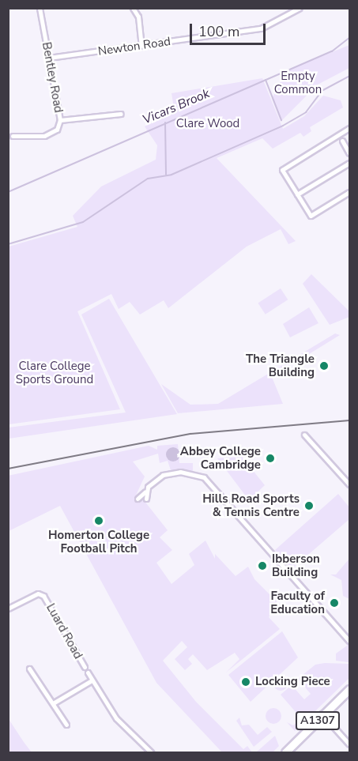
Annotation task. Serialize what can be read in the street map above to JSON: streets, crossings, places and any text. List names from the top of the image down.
{
  "streets": {
    "main road": ["A1307"],
    "street": ["Newton Road", "Bentley Road", "Luard Road"]
  },
  "crossings": [
    ["Newton Road", "Bentley Road"]
  ],
  "water": ["Vicars Brook"],
  "parks": ["Empty Common", "Clare Wood", "Clare College Sports Ground"],
  "places": [
    "The Triangle Building",
    "Abbey College Cambridge",
    "Hills Road Sports & Tennis Centre",
    "Homerton College Football Pitch",
    "Ibberson Building",
    "Faculty of Education",
    "Locking Piece"
  ],
  "scale_bar": "100 m"
}
